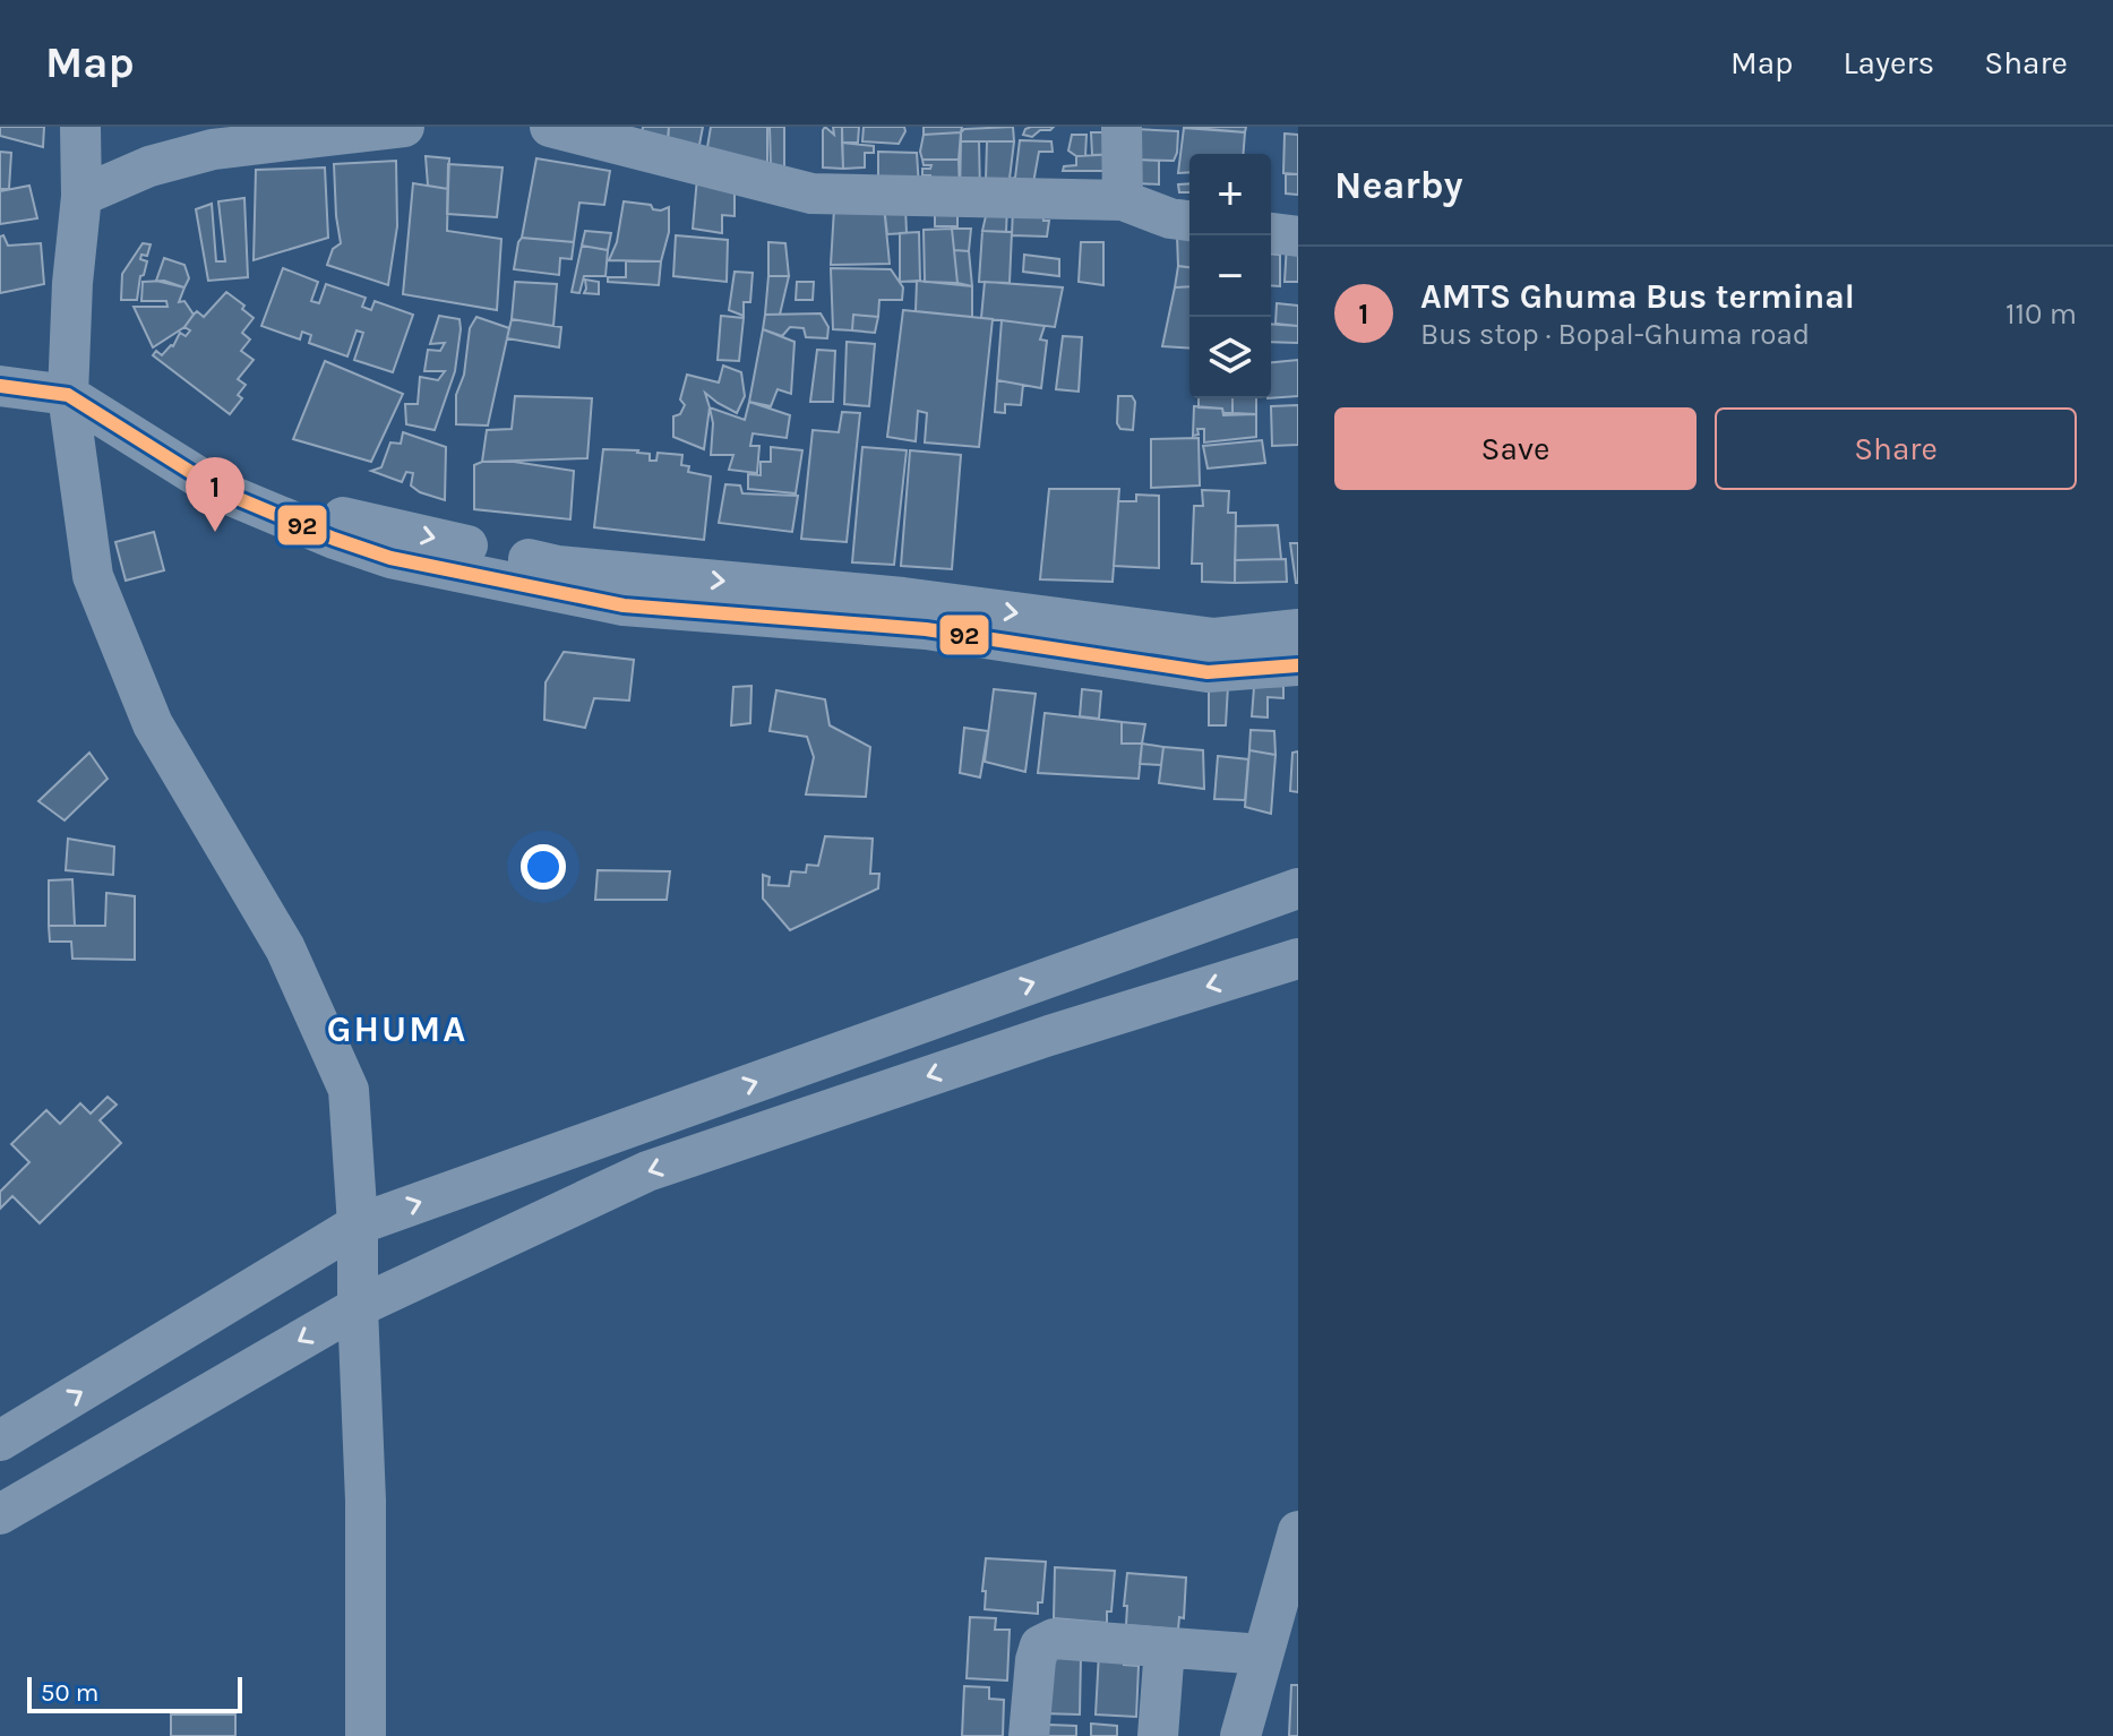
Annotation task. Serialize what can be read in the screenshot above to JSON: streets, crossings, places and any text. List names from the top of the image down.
{
  "districts": ["GHUMA"],
  "lines": ["transit line 92"],
  "scale_bar": "50 m",
  "page": {
    "header": "Map",
    "nav": ["Map", "Layers", "Share"],
    "heading": "Nearby",
    "map_buttons": ["+", "−"],
    "list": [
      {
        "mark": "1",
        "name": "AMTS Ghuma Bus terminal",
        "note": "Bus stop · Bopal-Ghuma road",
        "value": "110 m"
      }
    ],
    "buttons": ["Save", "Share"],
    "pins": "1",
    "scale": "50 m"
  }
}
